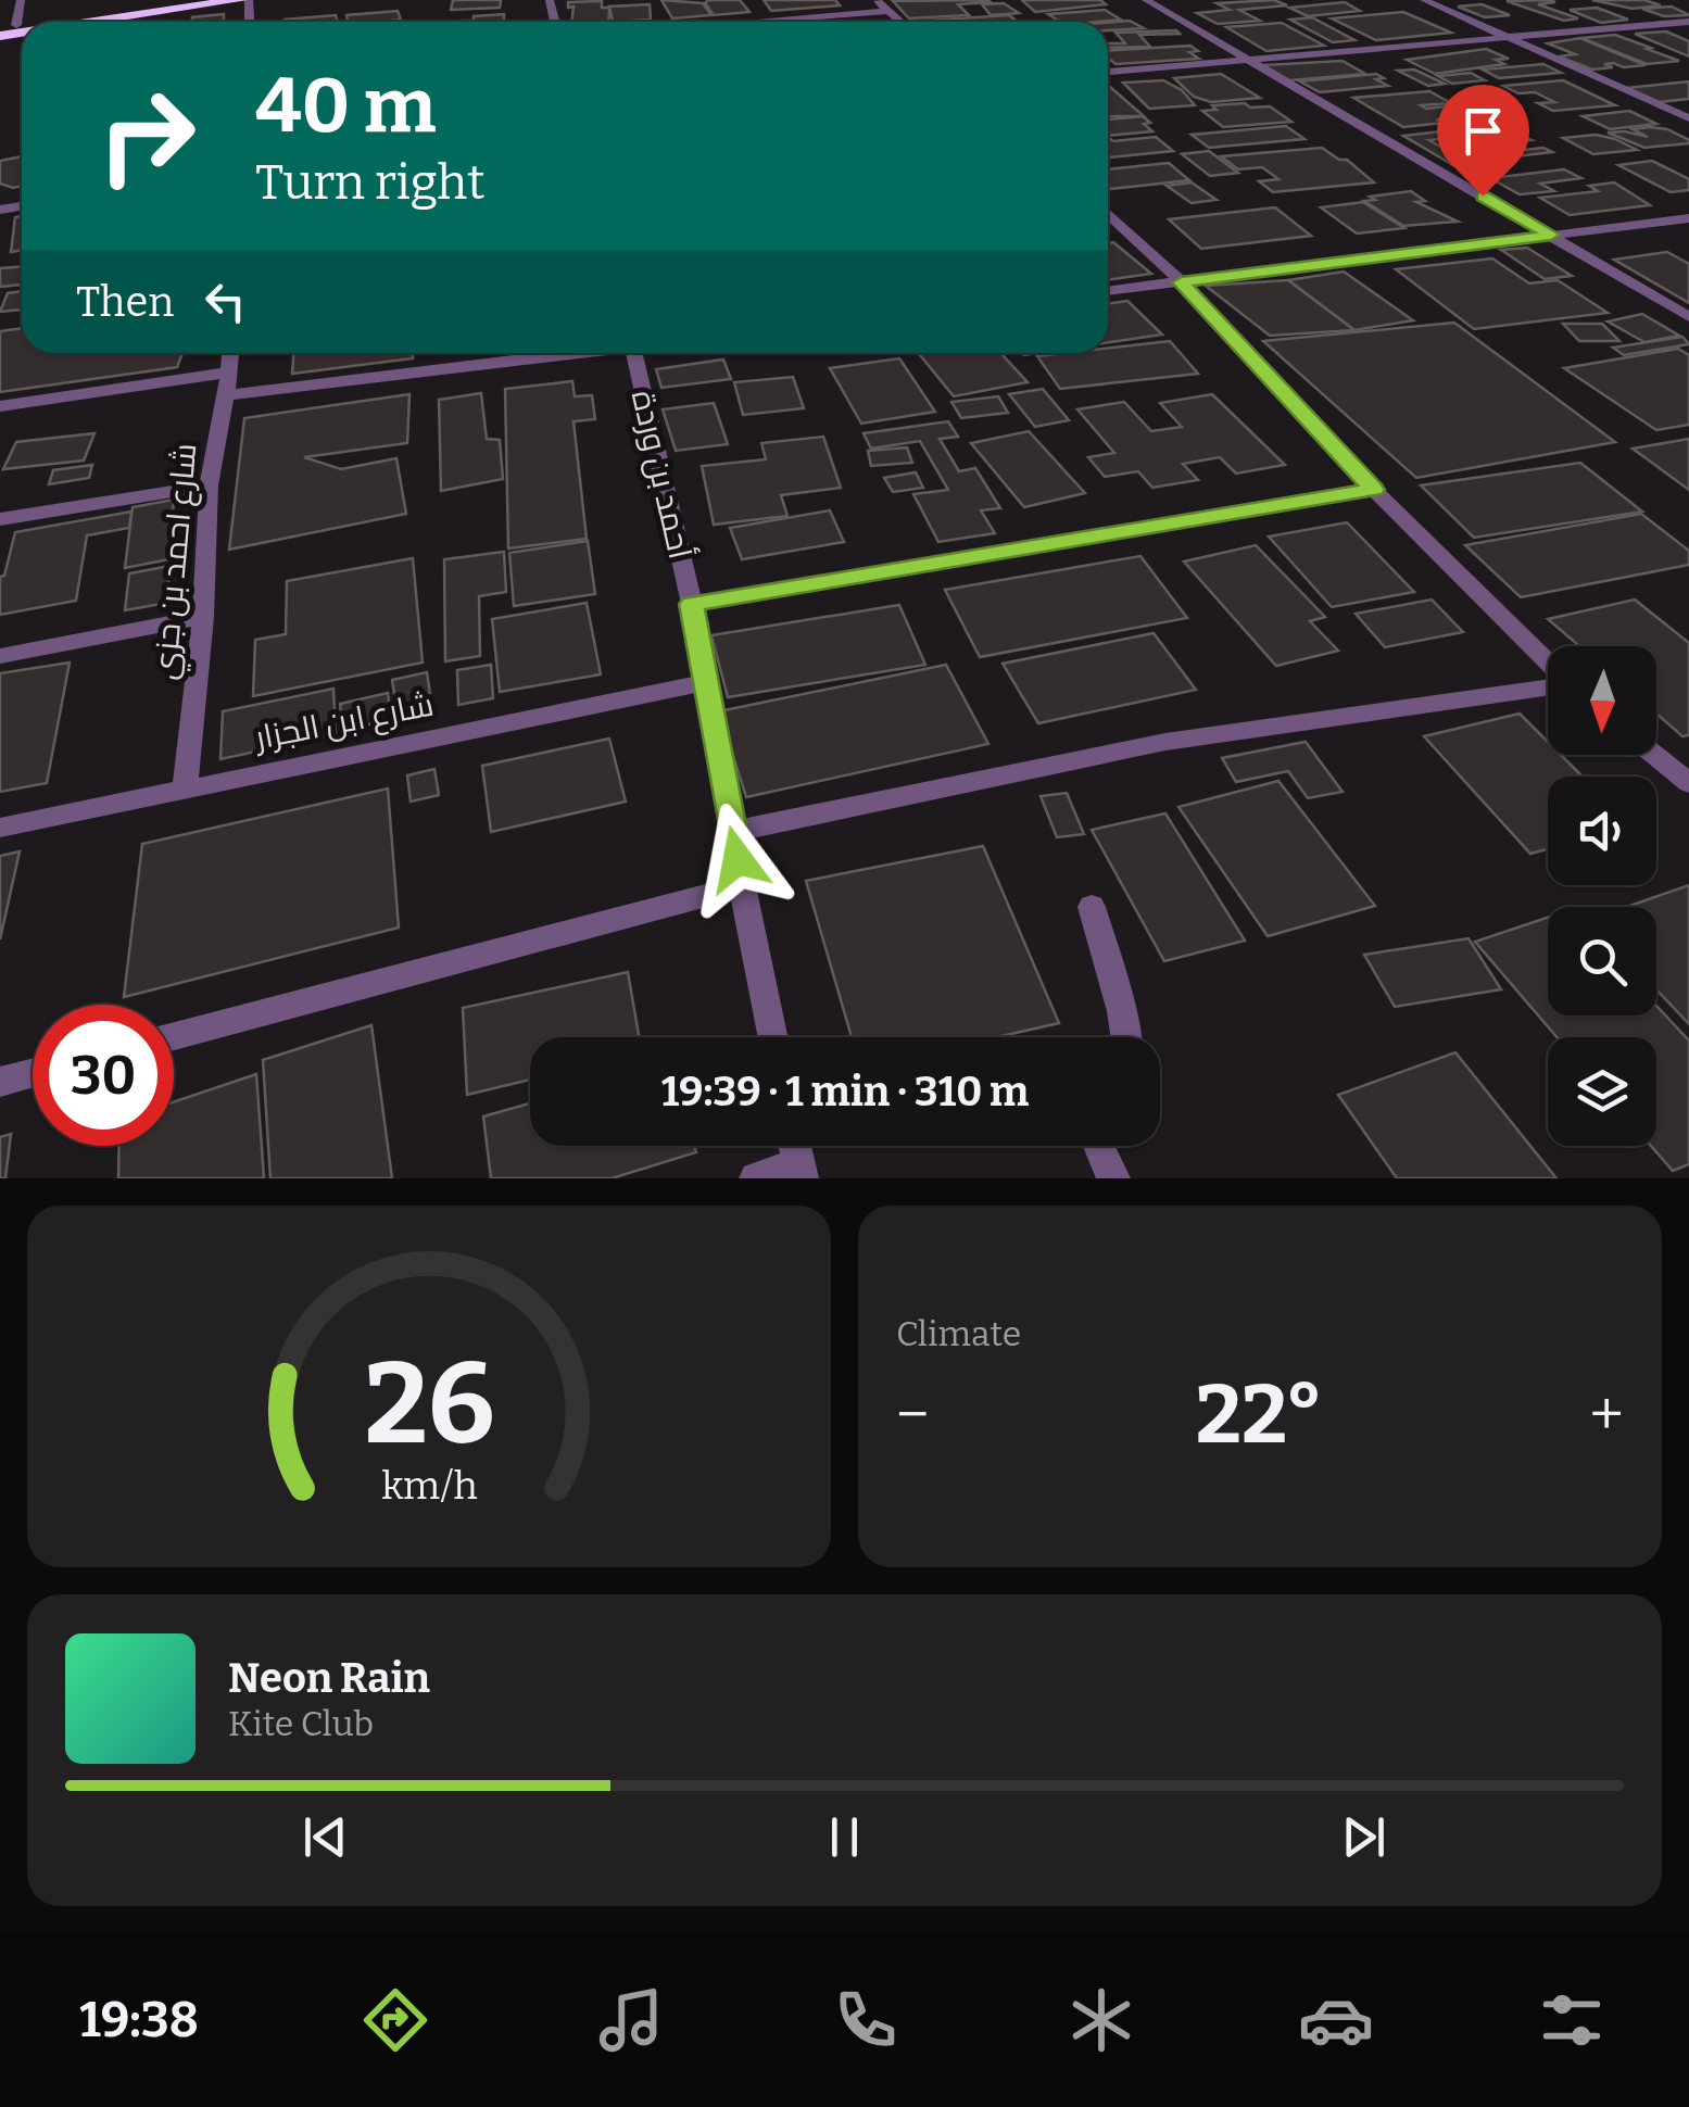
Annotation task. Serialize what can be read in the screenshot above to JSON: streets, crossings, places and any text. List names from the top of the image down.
{
  "streets": {
    "street": ["أحمد بن وردة", "شارع احمد بن جزي", "شارع ابن الجزار"]
  },
  "crossings": [
    ["أحمد بن وردة", "شارع ابن الجزار"],
    ["شارع احمد بن جزي", "شارع ابن الجزار"]
  ],
  "north": "bottom",
  "page": {
    "turn": ["40 m", "Turn right"],
    "then": "Then",
    "limit": "30",
    "trip": "19:39 · 1 min · 310 m",
    "tile": "Climate",
    "heat": ["−", "22°", "+"],
    "song": ["Neon Rain", "Kite Club"],
    "tabs": "19:38",
    "gauge": ["26", "km/h"]
  }
}
